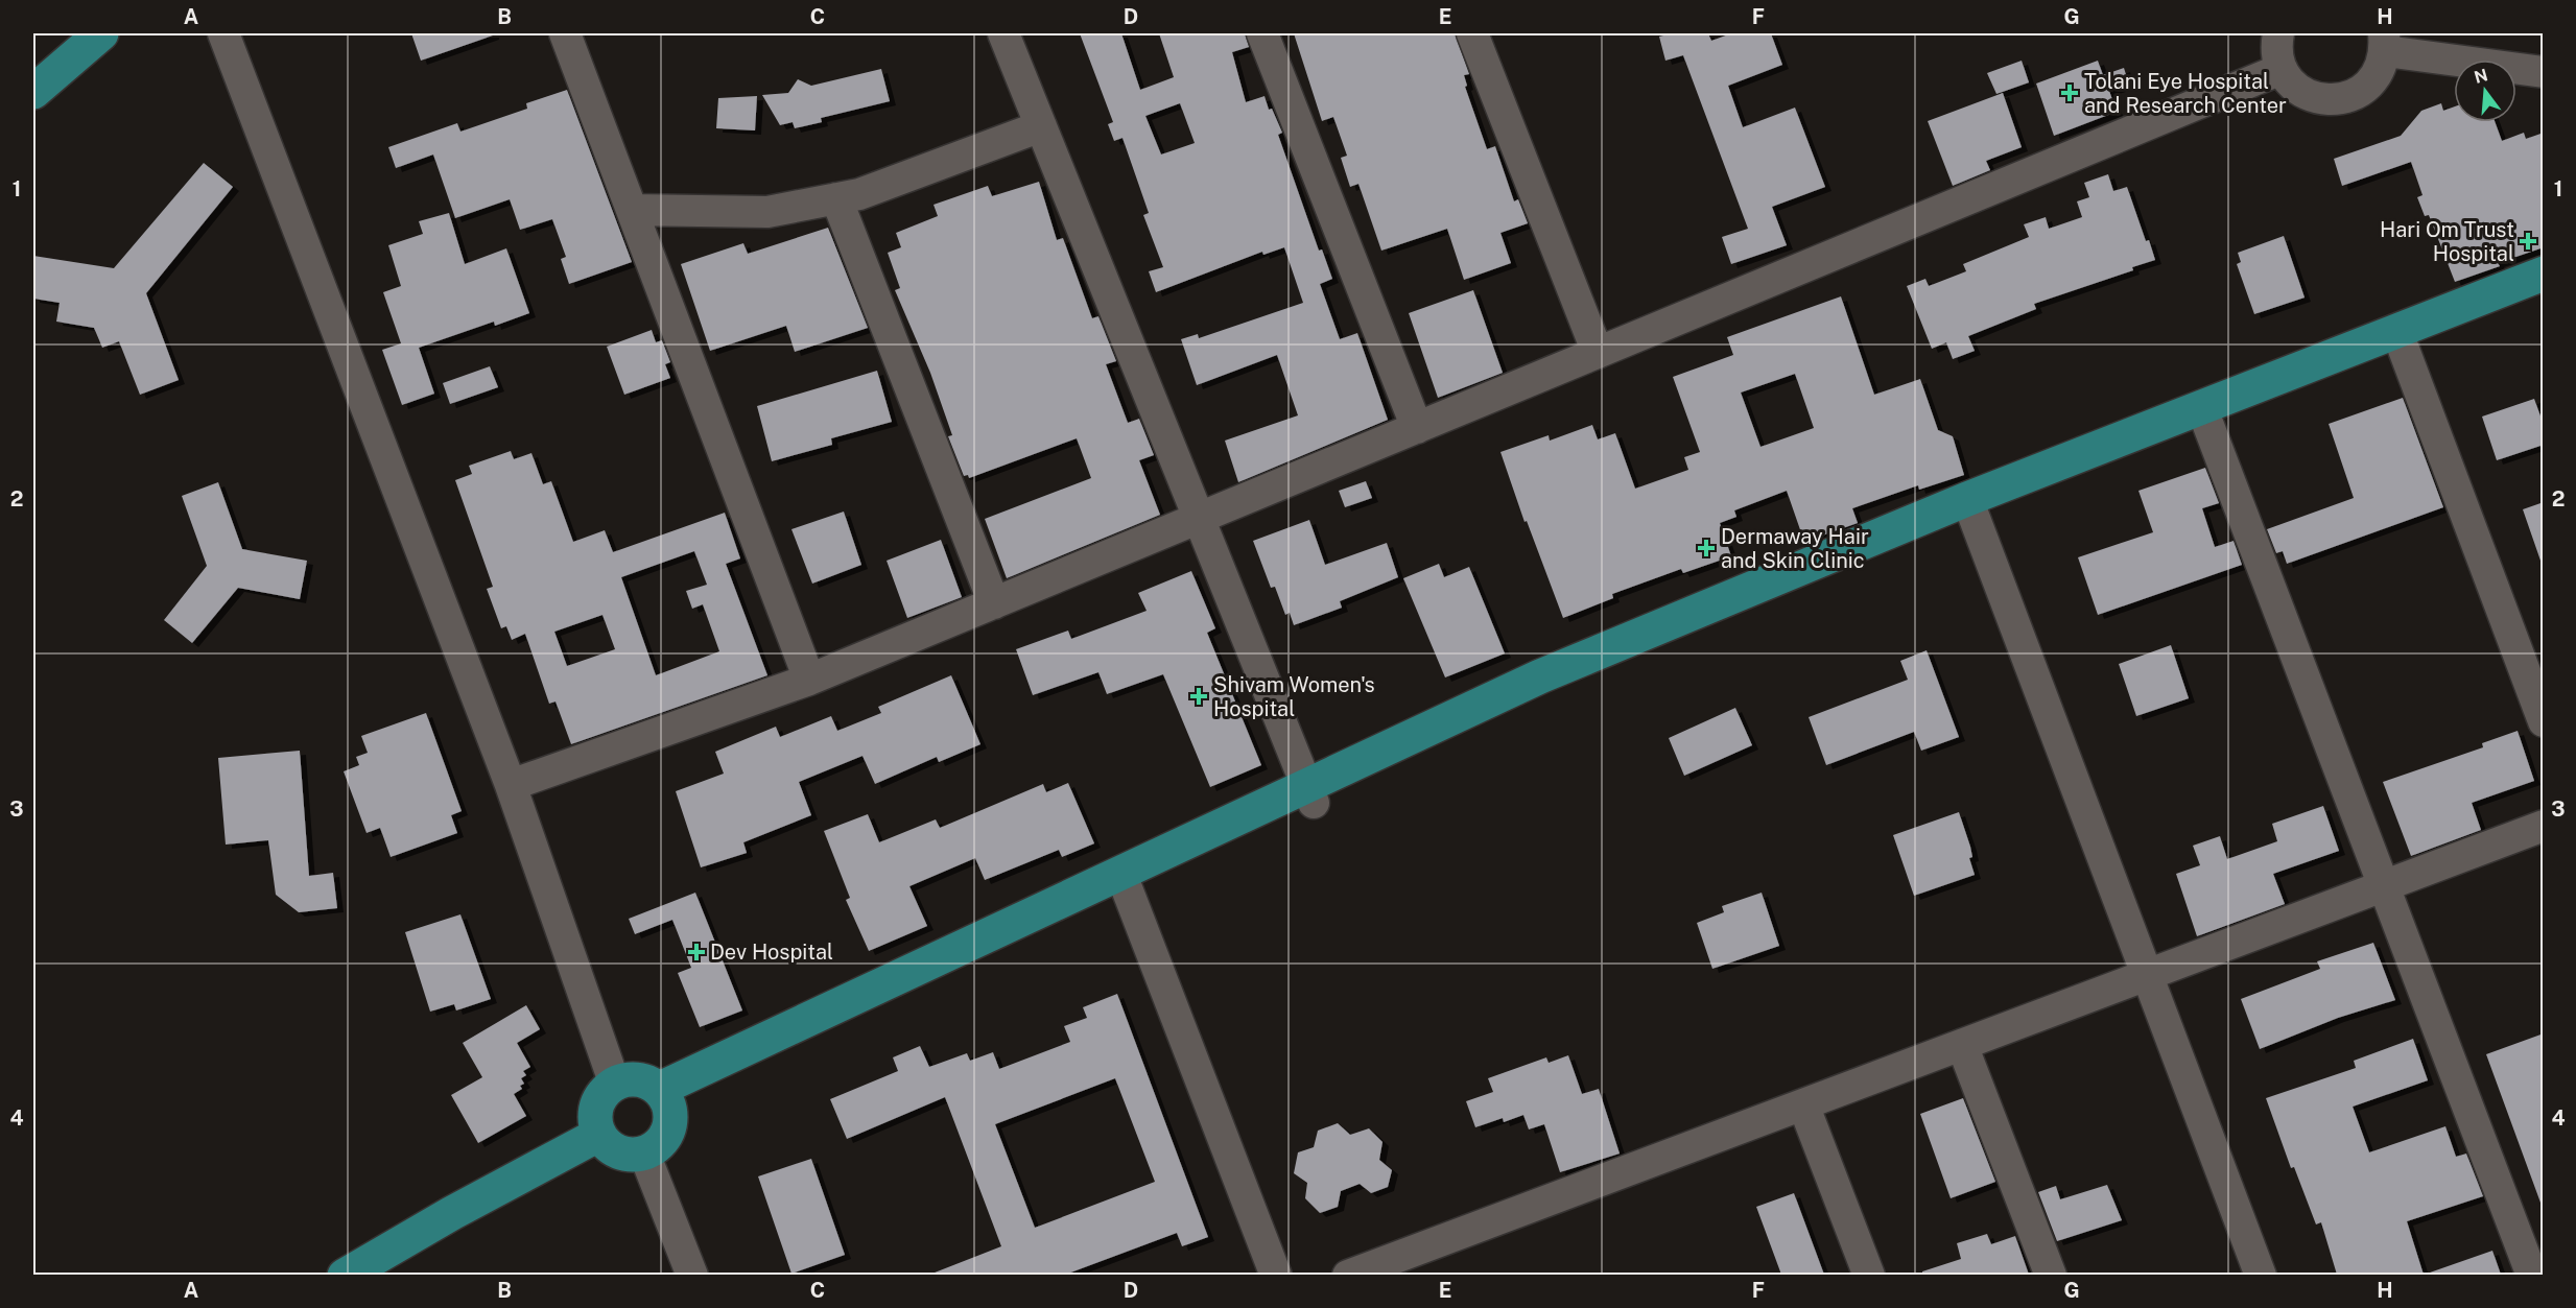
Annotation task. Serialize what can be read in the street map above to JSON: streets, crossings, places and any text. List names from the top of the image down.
{
  "places": {
    "health": [
      "Tolani Eye Hospital and Research Center",
      "Hari Om Trust Hospital",
      "Dermaway Hair and Skin Clinic",
      "Shivam Women's Hospital",
      "Dev Hospital"
    ]
  },
  "north": "top",
  "grid": {
    "columns": [
      "A",
      "B",
      "C",
      "D",
      "E",
      "F",
      "G",
      "H"
    ],
    "rows": [
      "1",
      "2",
      "3",
      "4"
    ]
  }
}
